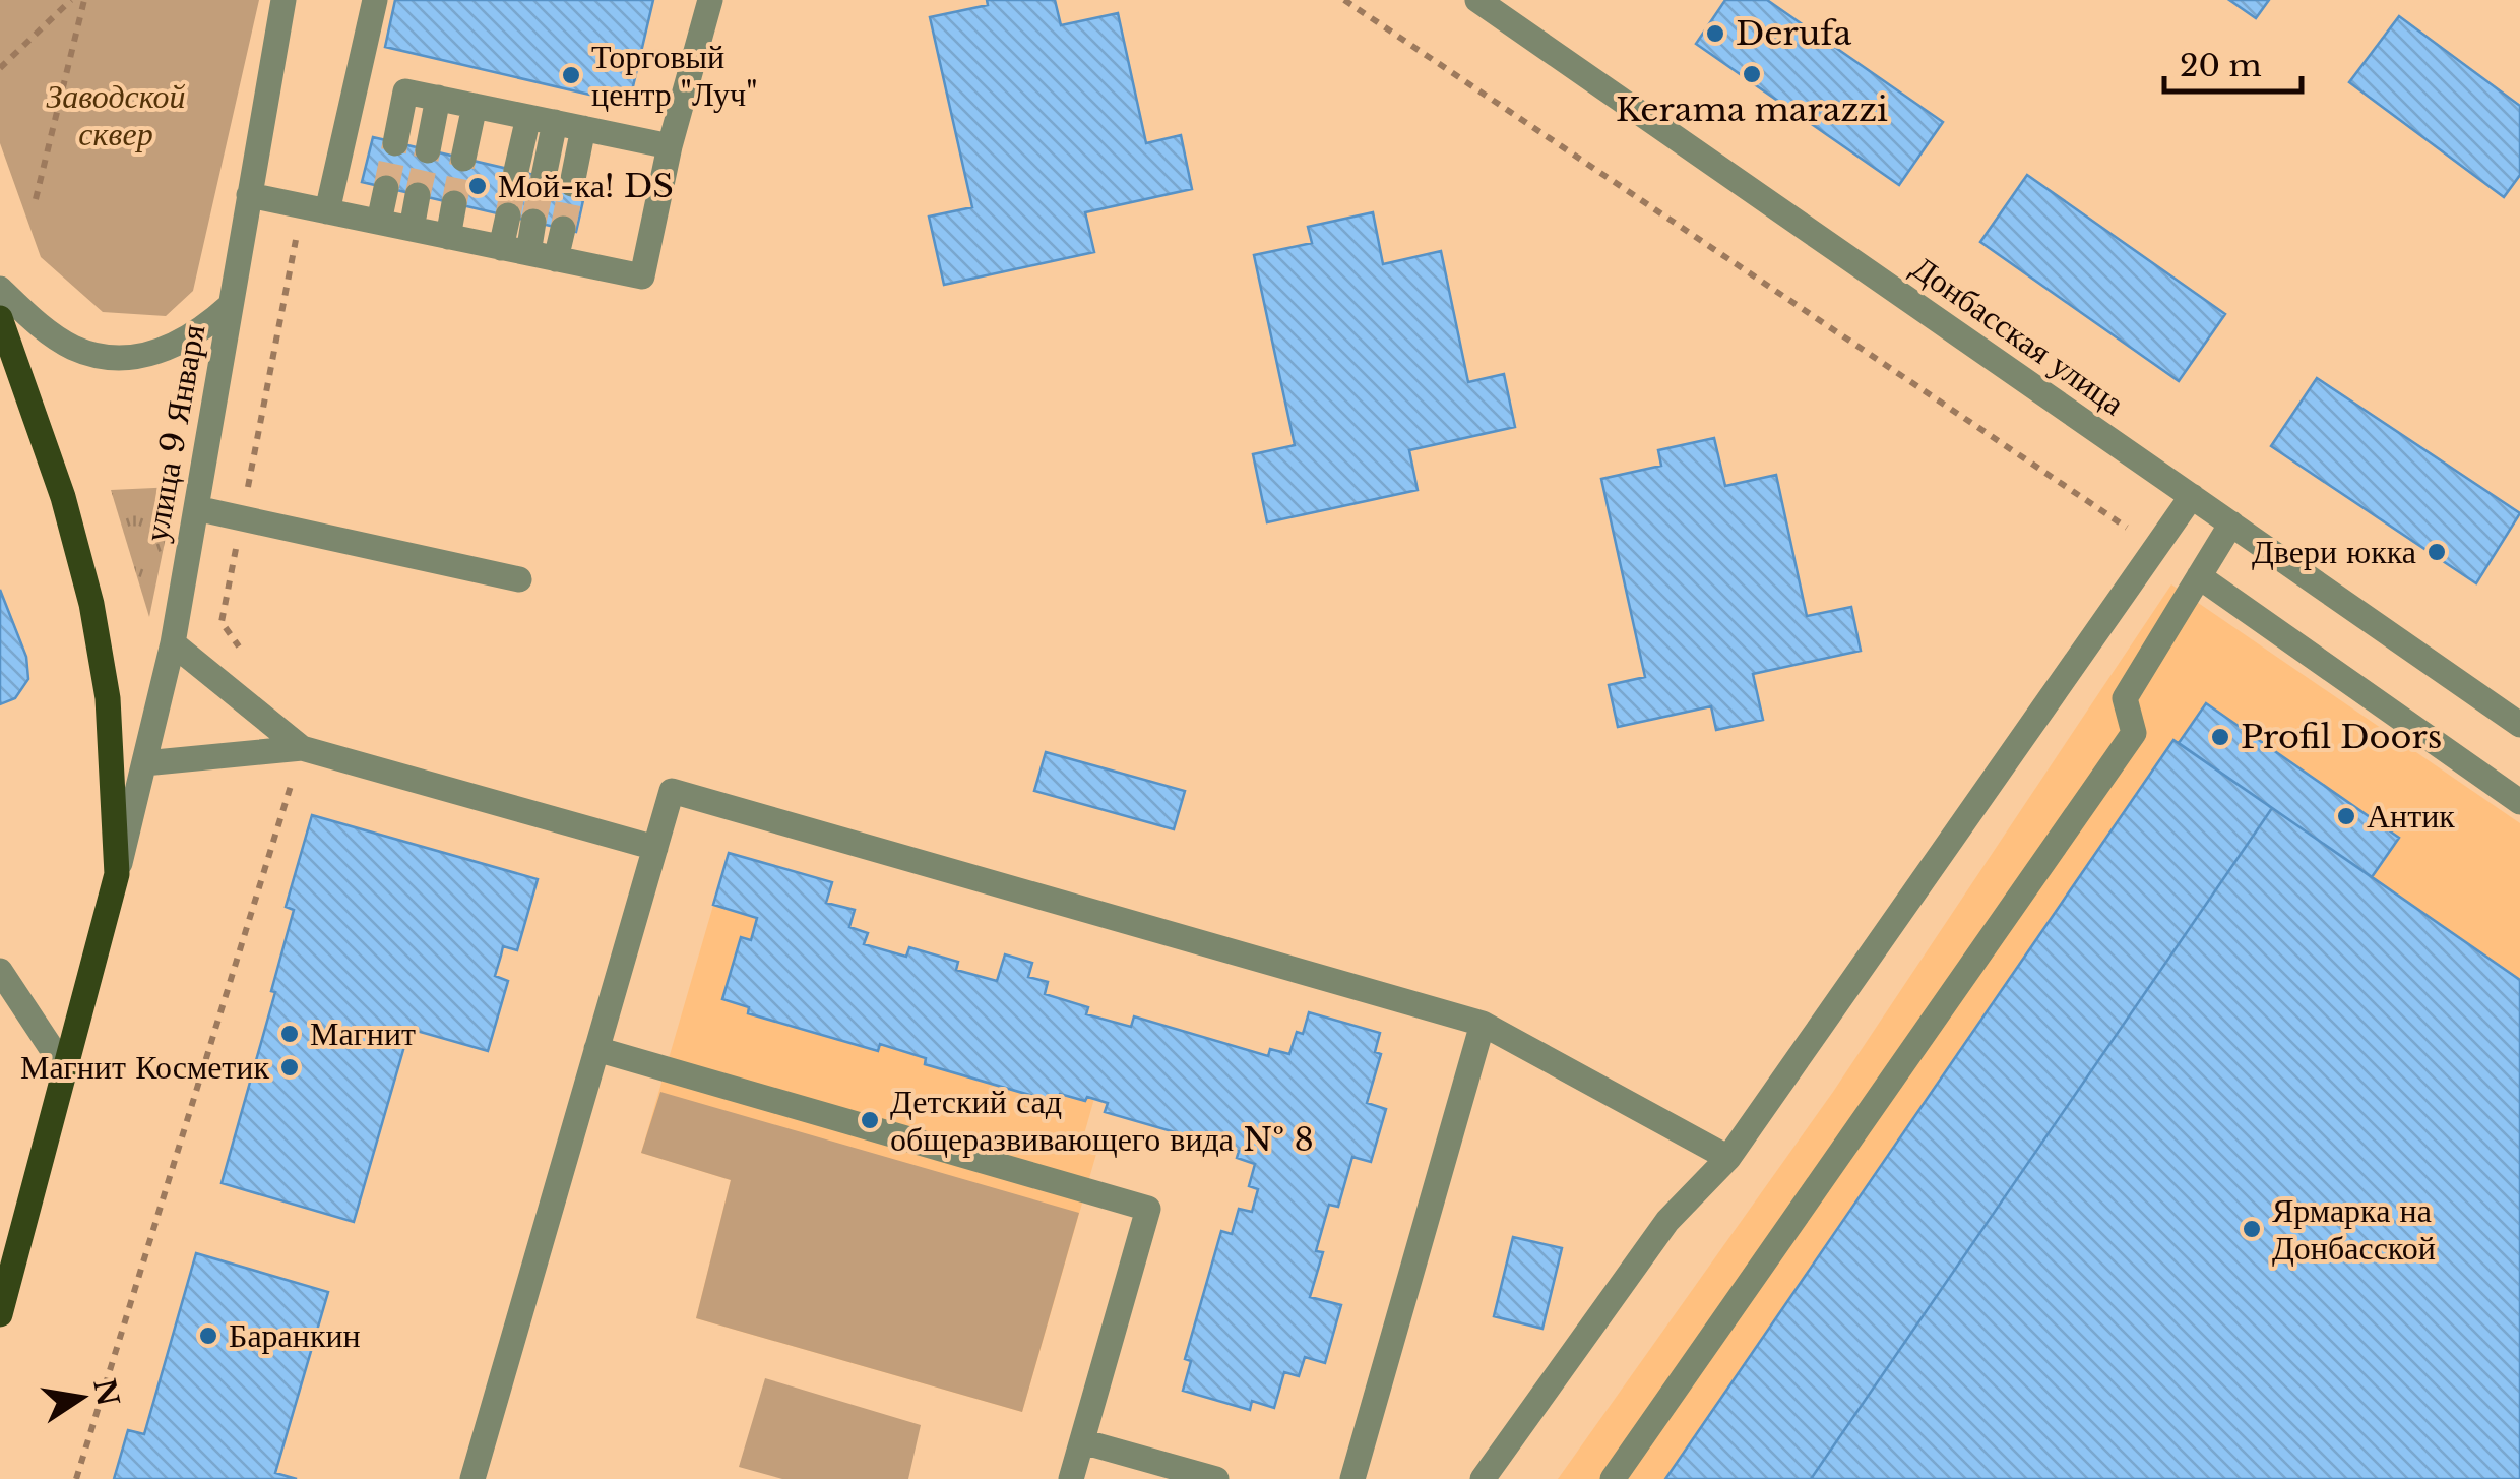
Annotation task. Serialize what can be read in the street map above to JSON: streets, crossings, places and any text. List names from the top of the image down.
{
  "streets": {
    "main road": ["улица 9 Января"],
    "street": ["Донбасская улица"]
  },
  "parks": ["Заводской сквер"],
  "places": [
    "Derufa",
    "Kerama marazzi",
    "Торговый центр \"Луч\"",
    "Мой-ка! DS",
    "Двери юкка",
    "Profil Doors",
    "Антик",
    "Магнит",
    "Магнит Косметик",
    "Детский сад общеразвивающего вида № 8",
    "Ярмарка на Донбасской",
    "Баранкин"
  ],
  "scale_bar": "20 m",
  "north": "right"
}
